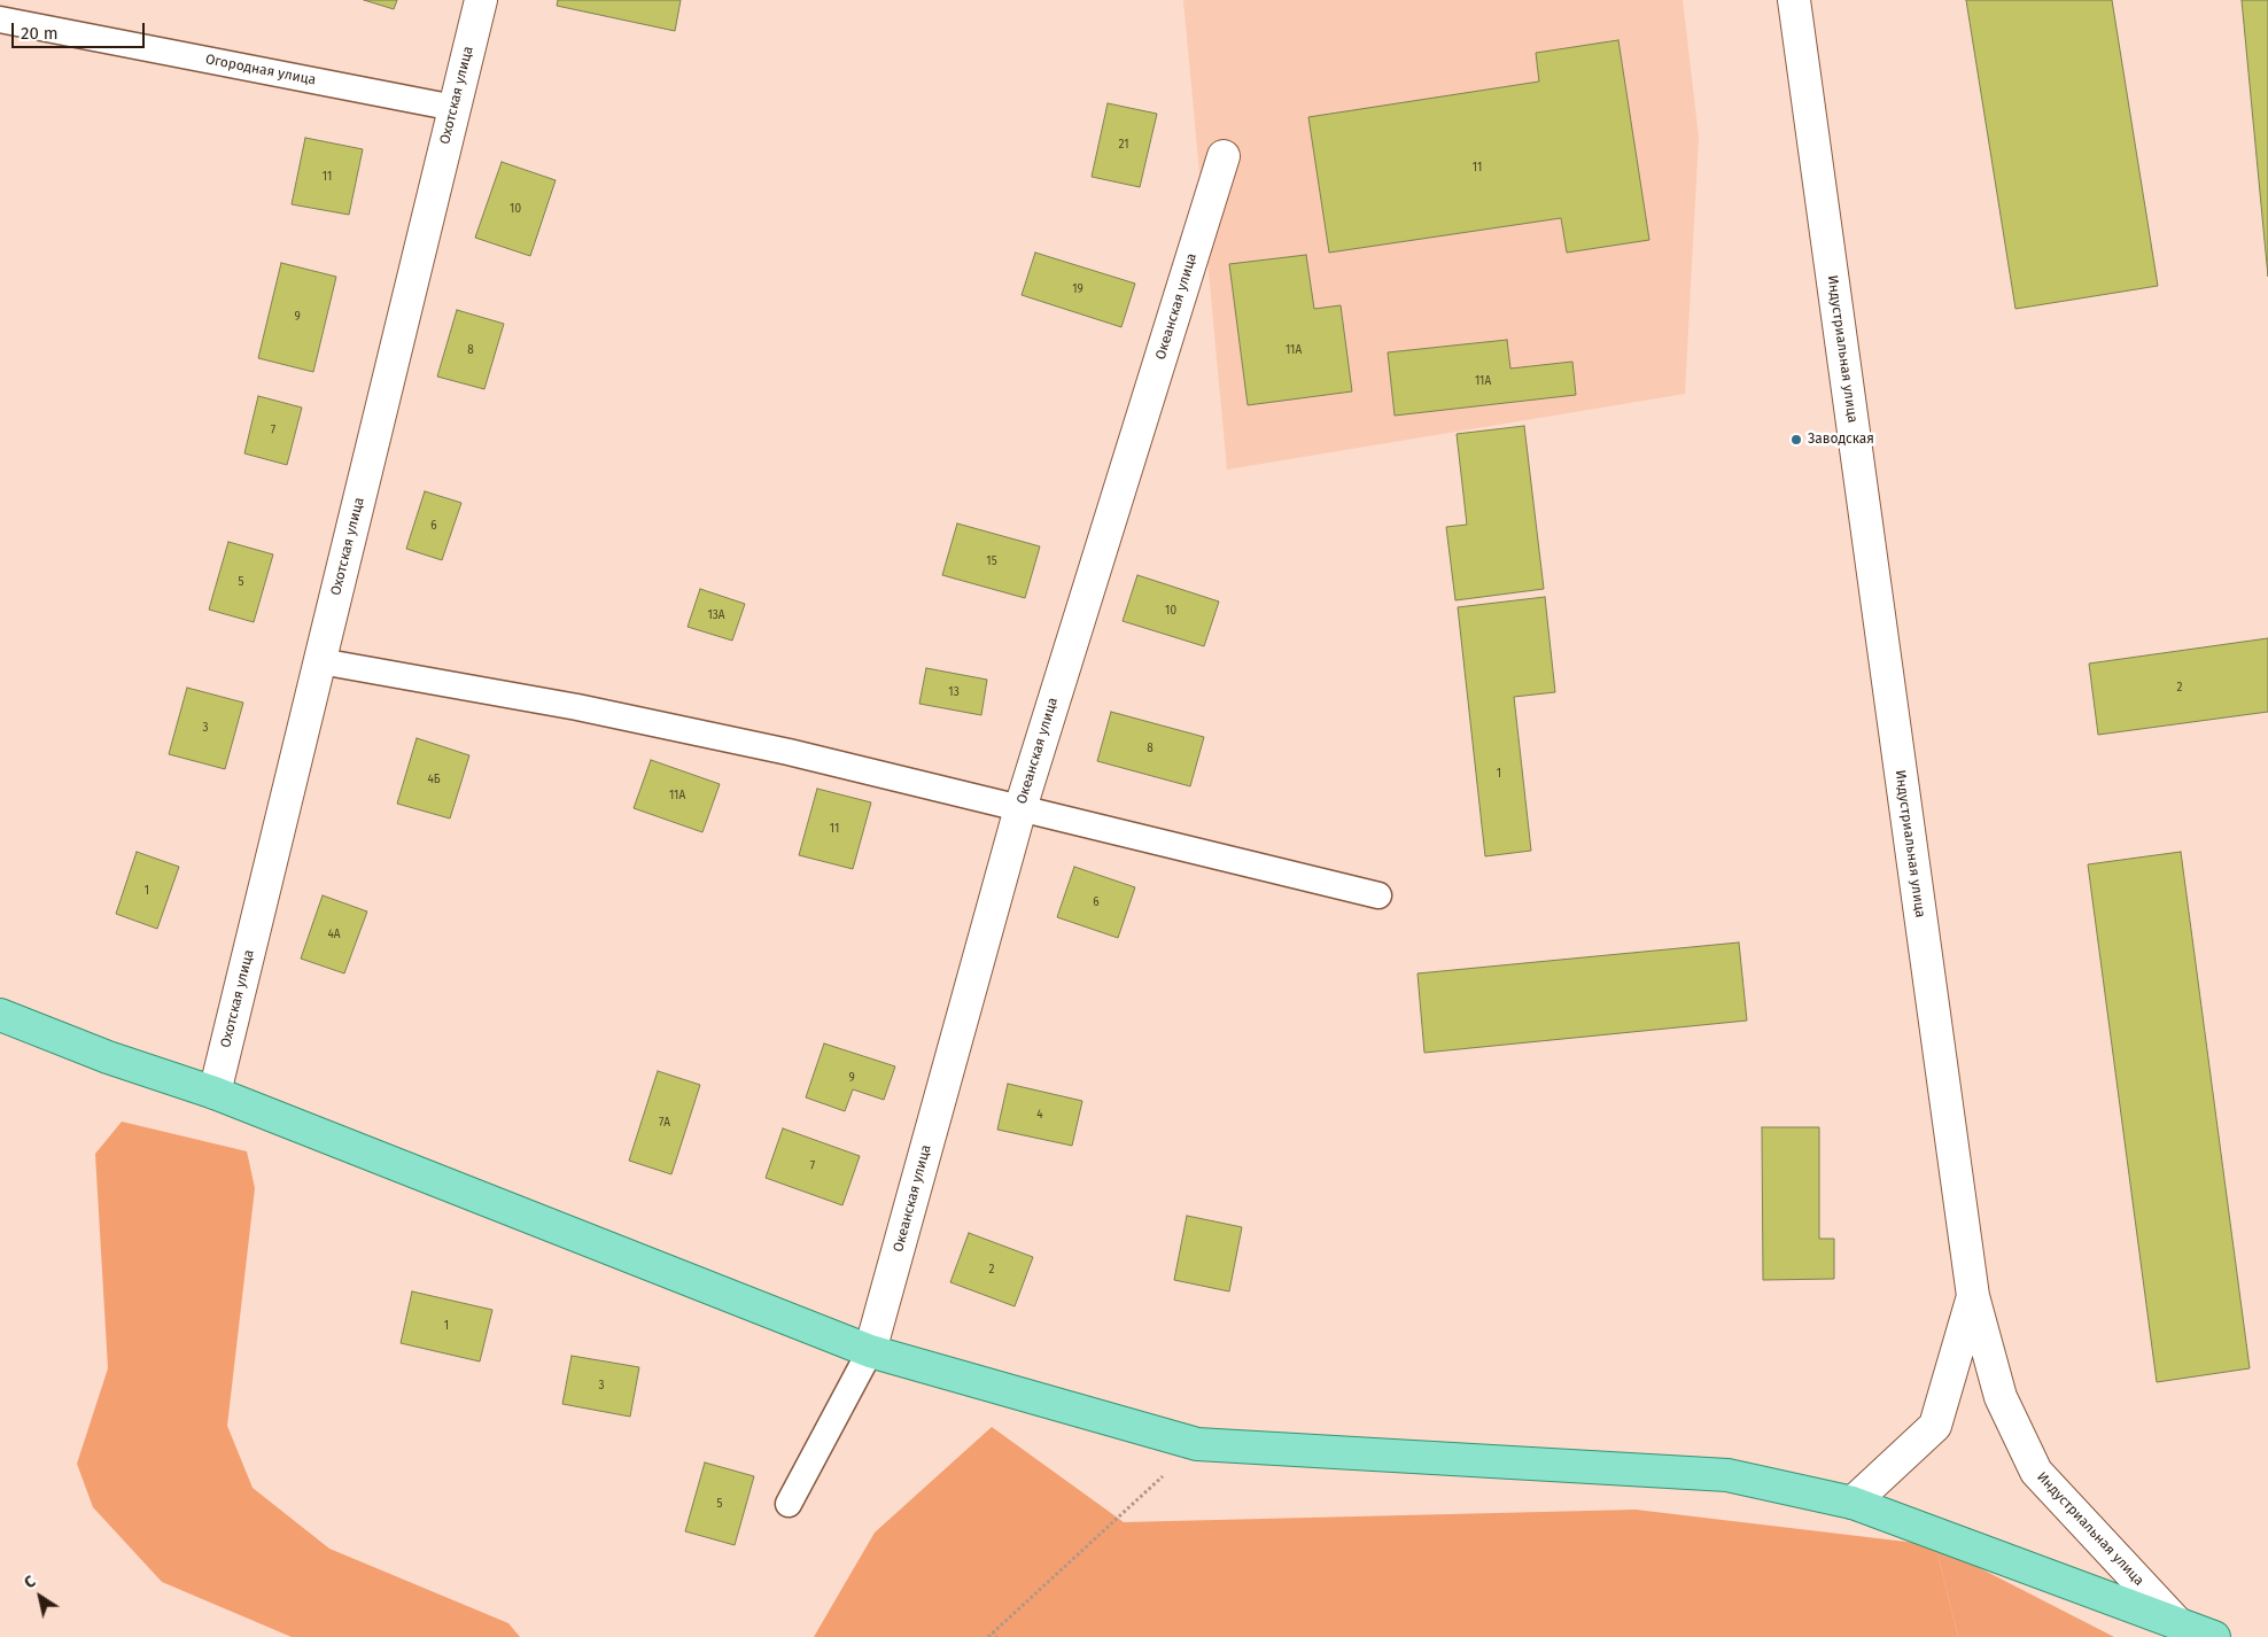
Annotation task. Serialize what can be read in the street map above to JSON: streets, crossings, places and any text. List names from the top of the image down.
{
  "streets": {
    "street": ["Охотская улица", "Океанская улица", "Индустриальная улица"],
    "lane": ["Огородная улица"]
  },
  "crossings": [
    ["Огородная улица", "Охотская улица"]
  ],
  "places": ["Заводская"],
  "house_numbers": [
    "21",
    "11",
    "11",
    "10",
    "19",
    "9",
    "8",
    "11А",
    "11А",
    "7",
    "6",
    "15",
    "5",
    "10",
    "13А",
    "2",
    "13",
    "3",
    "8",
    "1",
    "4Б",
    "11А",
    "11",
    "1",
    "6",
    "4А",
    "9",
    "4",
    "7А",
    "7",
    "2",
    "1",
    "3",
    "5"
  ],
  "scale_bar": "20 m",
  "north": "top left"
}
